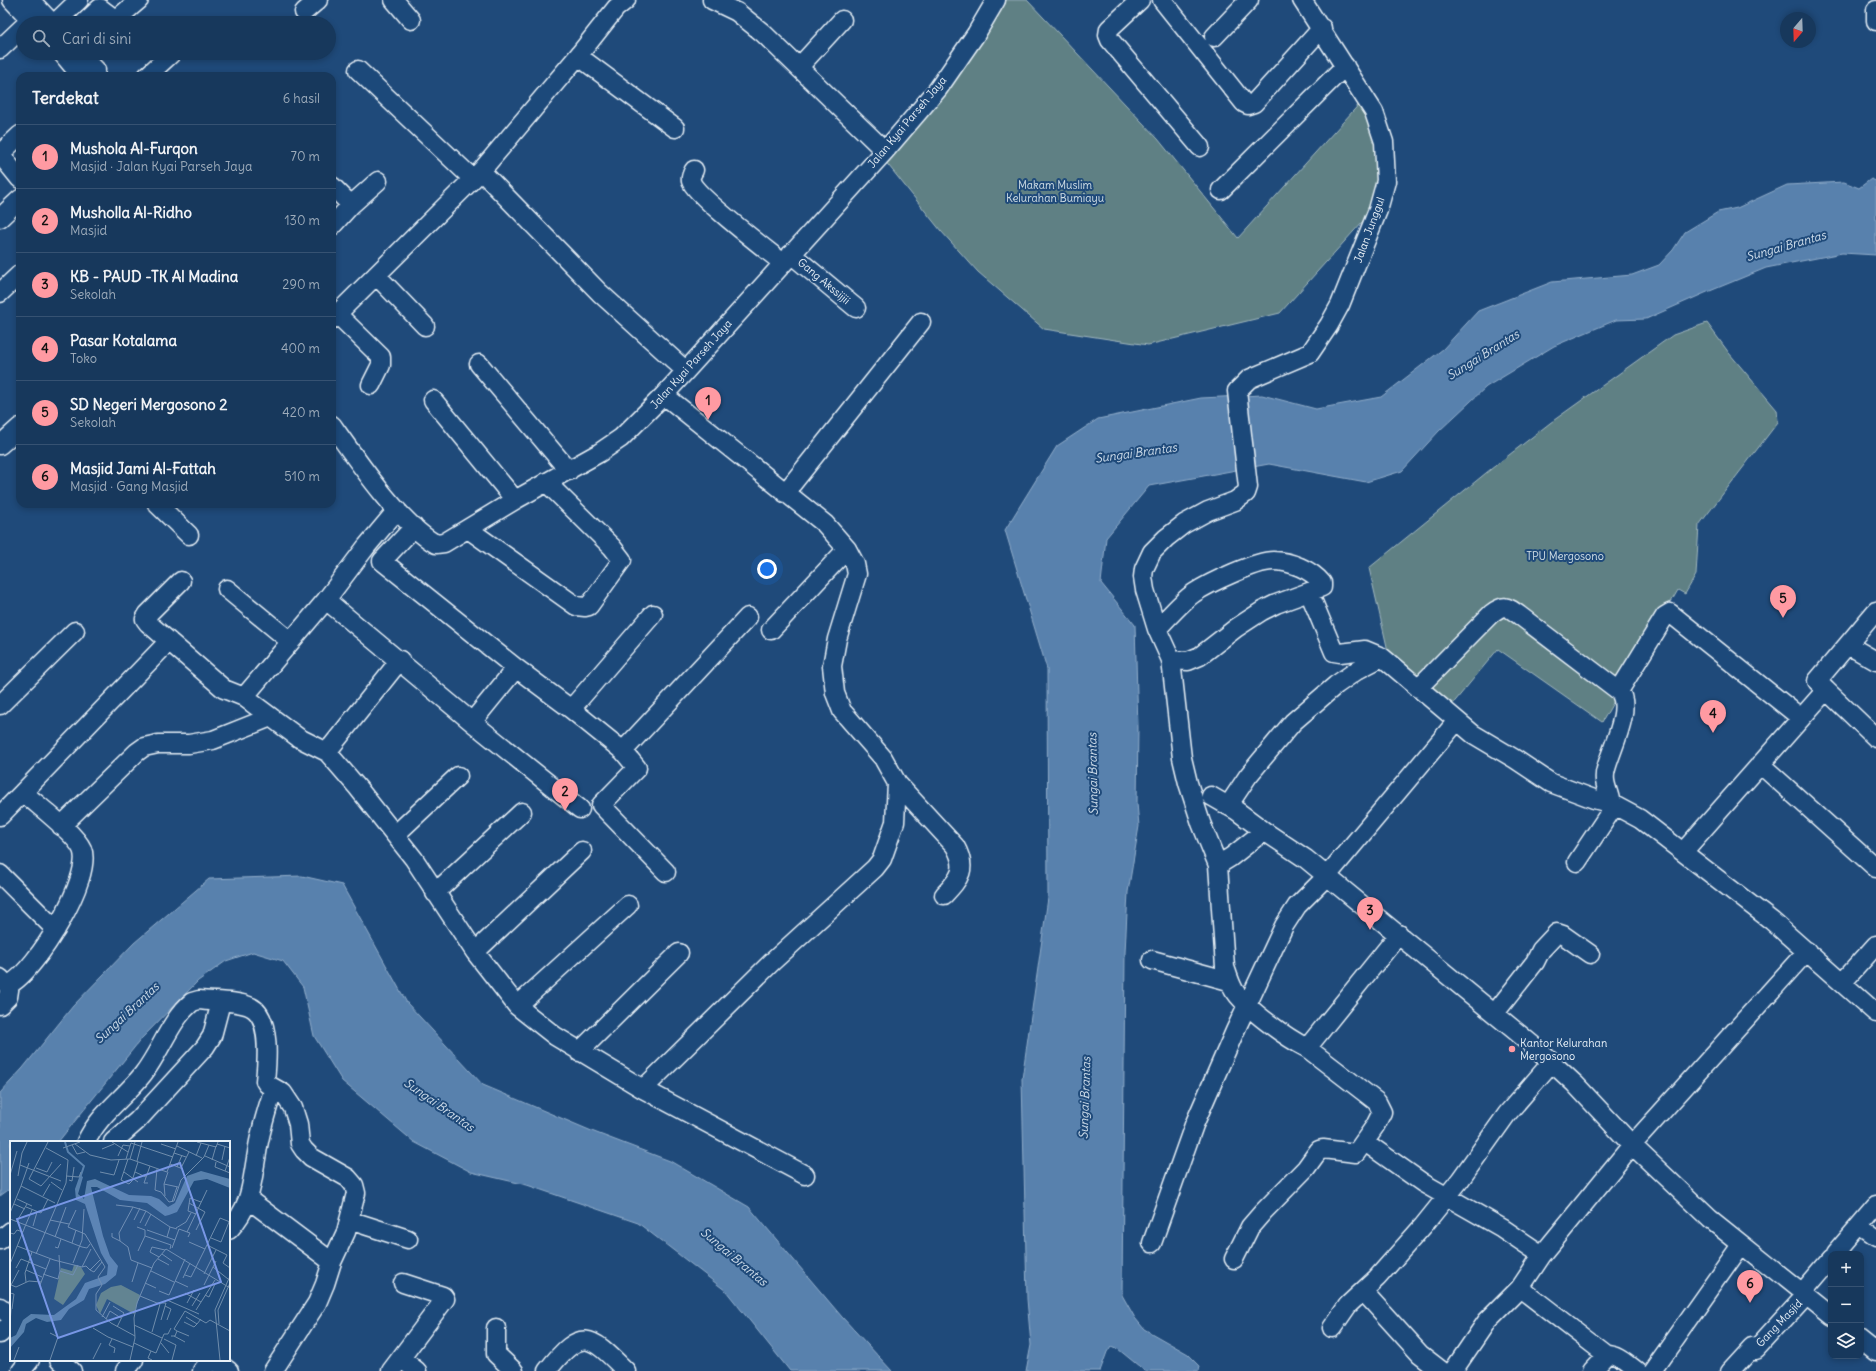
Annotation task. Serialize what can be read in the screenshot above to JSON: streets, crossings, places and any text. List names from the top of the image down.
{
  "streets": {
    "street": [
      "Jalan Kyai Parseh Jaya",
      "Jalan Junggul",
      "Gang Akssijjii",
      "Gang Masjid"
    ]
  },
  "crossings": [
    ["Jalan Kyai Parseh Jaya", "Gang Akssijjii"]
  ],
  "water": ["Sungai Brantas"],
  "parks": ["Makam Muslim Kelurahan Bumiayu", "TPU Mergosono"],
  "places": ["Kantor Kelurahan Mergosono"],
  "north": "bottom",
  "page": {
    "search": "Cari di sini",
    "heading": ["Terdekat", "6 hasil"],
    "list": [
      {
        "mark": "1",
        "name": "Mushola Al-Furqon",
        "note": "Masjid · Jalan Kyai Parseh Jaya",
        "value": "70 m"
      },
      {
        "mark": "2",
        "name": "Musholla Al-Ridho",
        "note": "Masjid",
        "value": "130 m"
      },
      {
        "mark": "3",
        "name": "KB - PAUD -TK Al Madina",
        "note": "Sekolah",
        "value": "290 m"
      },
      {
        "mark": "4",
        "name": "Pasar Kotalama",
        "note": "Toko",
        "value": "400 m"
      },
      {
        "mark": "5",
        "name": "SD Negeri Mergosono 2",
        "note": "Sekolah",
        "value": "420 m"
      },
      {
        "mark": "6",
        "name": "Masjid Jami Al-Fattah",
        "note": "Masjid · Gang Masjid",
        "value": "510 m"
      }
    ],
    "pins": [
      "1",
      "5",
      "4",
      "2",
      "3",
      "6"
    ],
    "map_buttons": ["+", "−"]
  }
}
